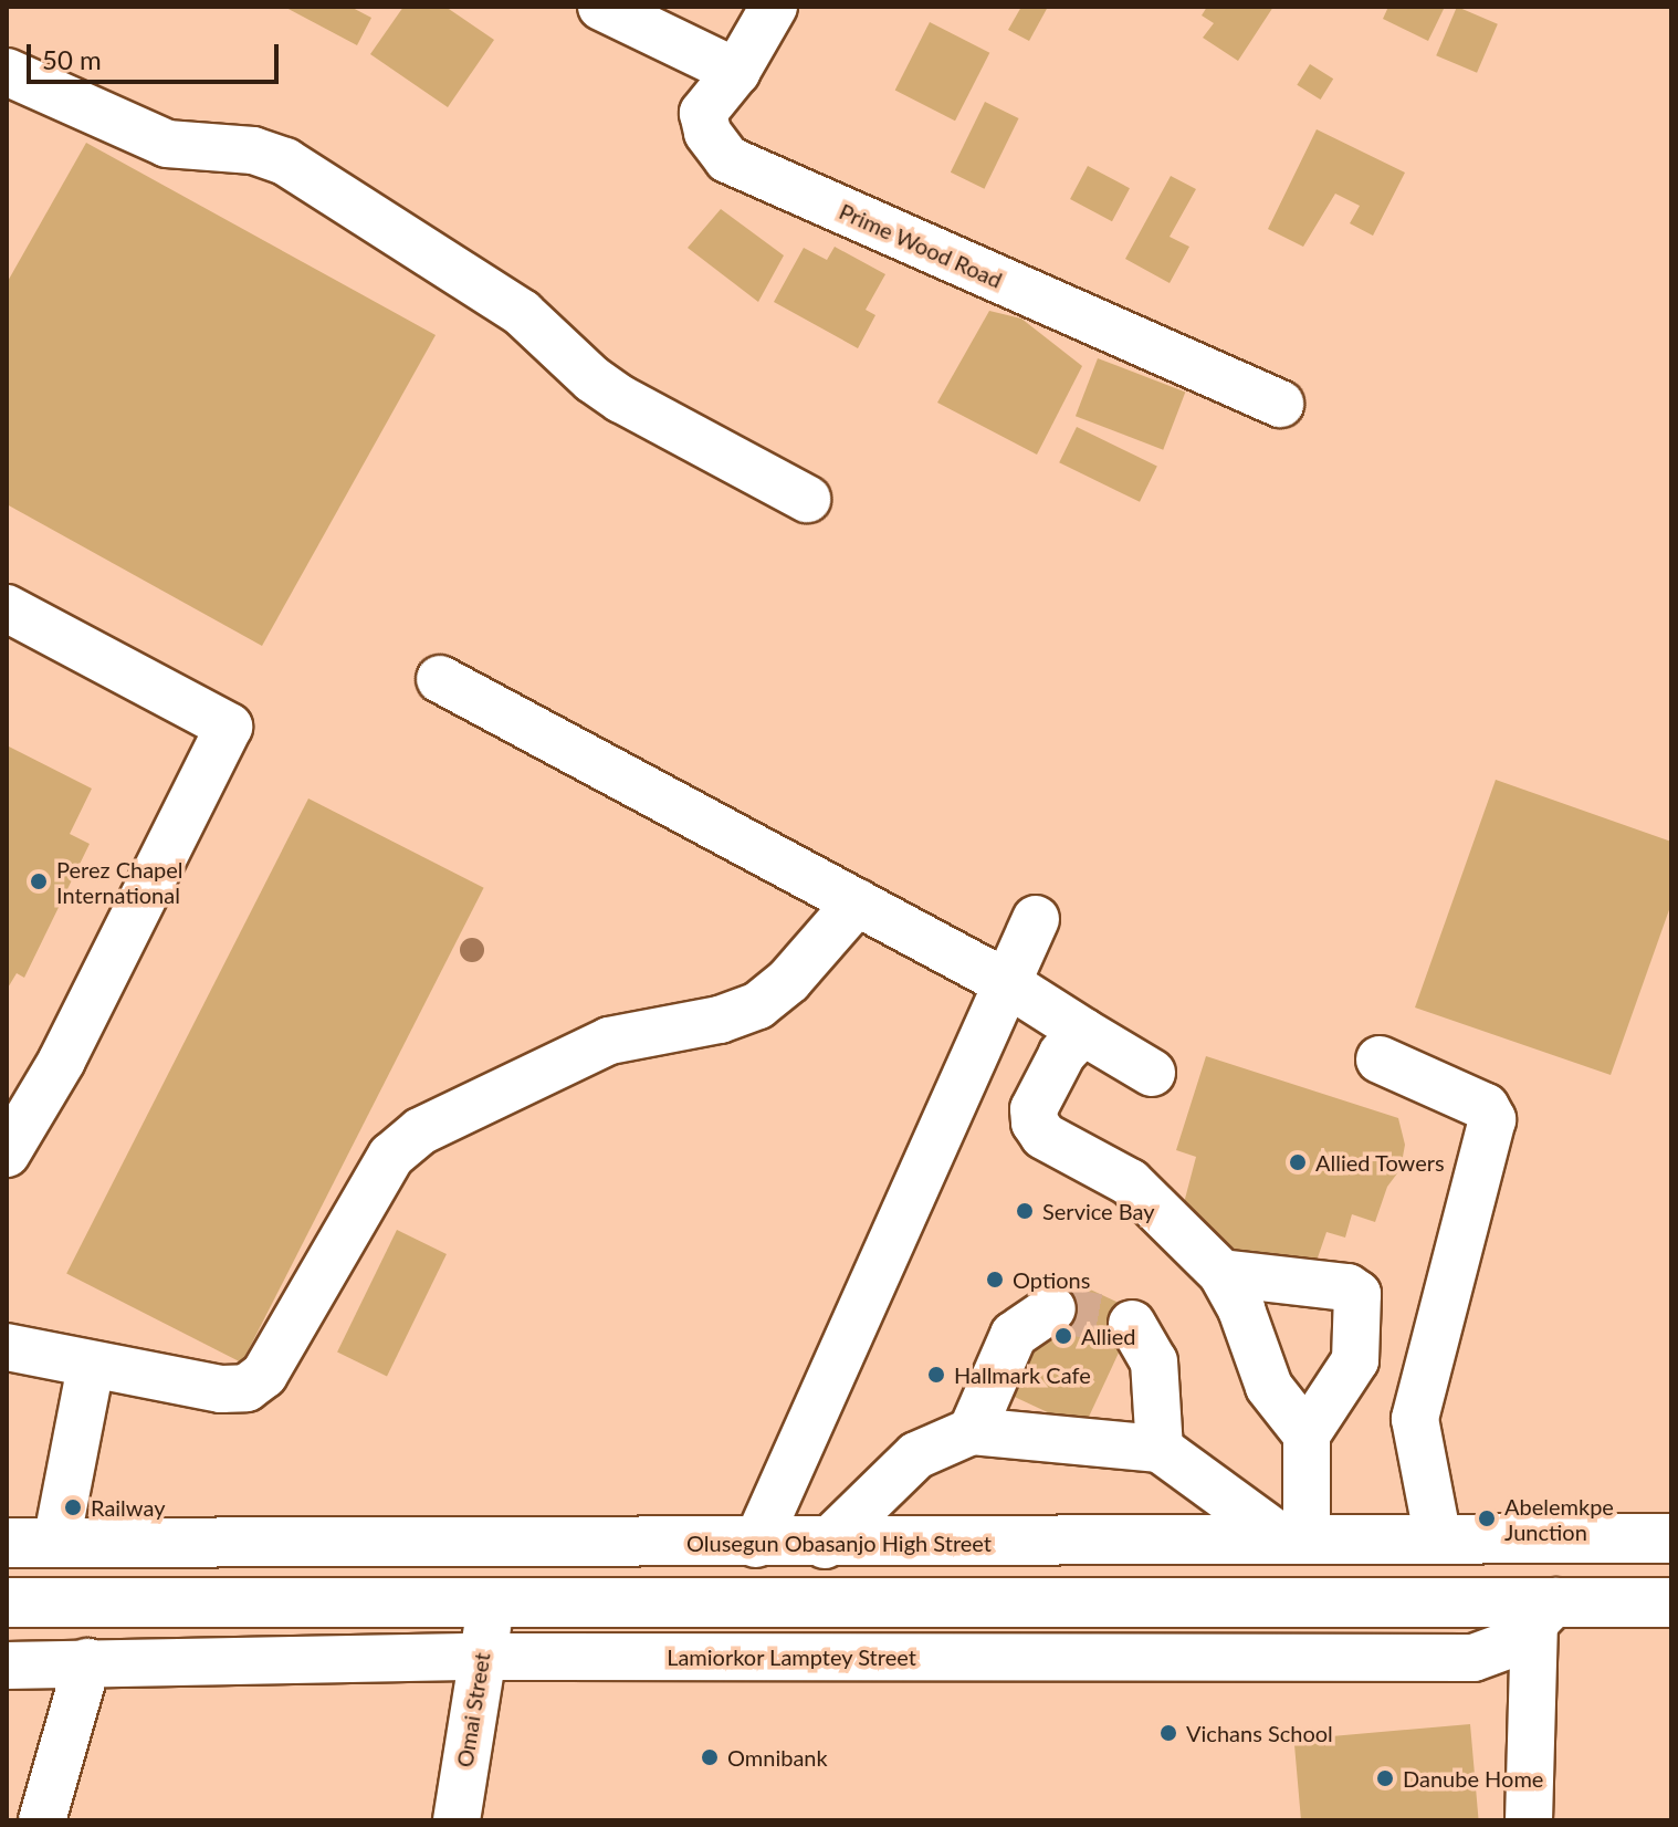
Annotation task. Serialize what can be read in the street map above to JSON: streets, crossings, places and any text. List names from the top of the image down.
{
  "streets": {
    "main road": ["Olusegun Obasanjo High Street"],
    "street": ["Prime Wood Road", "Lamiorkor Lamptey Street", "Omai Street"]
  },
  "crossings": [
    ["Lamiorkor Lamptey Street", "Omai Street"]
  ],
  "places": [
    "Perez Chapel International",
    "Allied Towers",
    "Service Bay",
    "Options",
    "Allied",
    "Hallmark Cafe",
    "Railway",
    "Abelemkpe Junction",
    "Vichans School",
    "Omnibank",
    "Danube Home"
  ],
  "scale_bar": "50 m"
}
